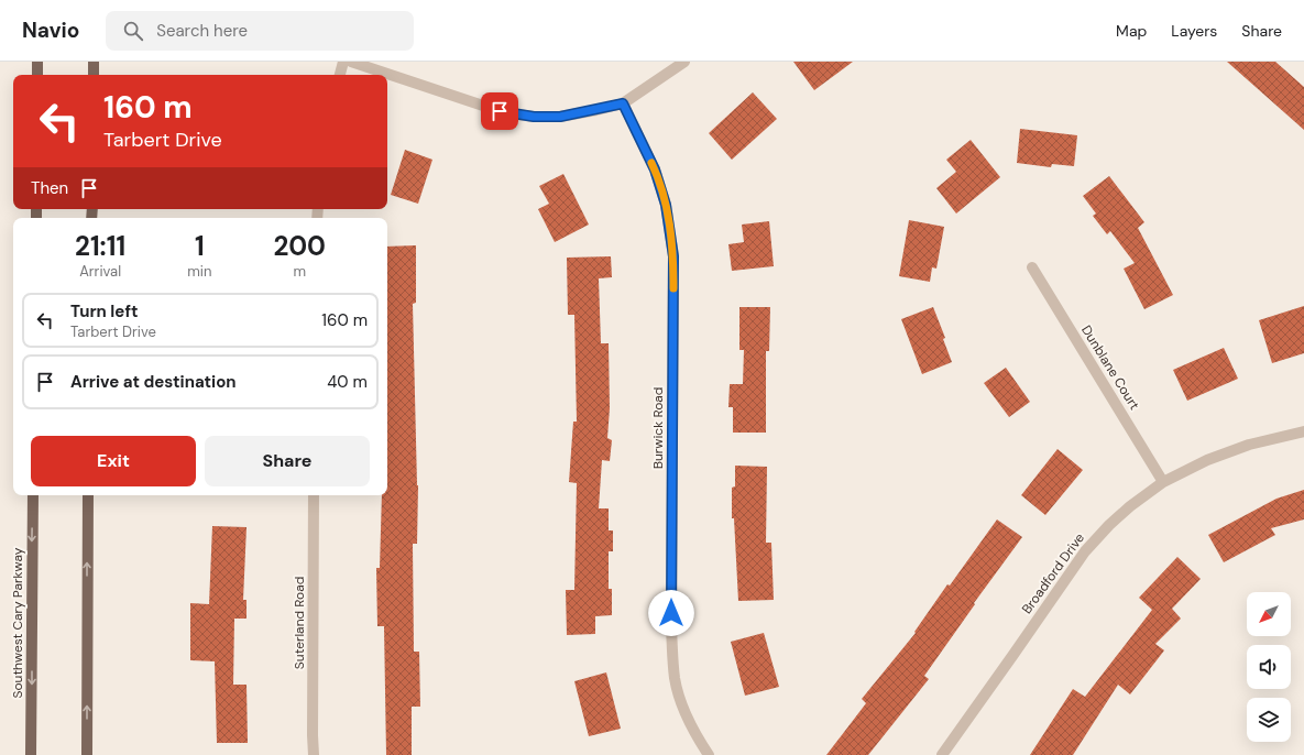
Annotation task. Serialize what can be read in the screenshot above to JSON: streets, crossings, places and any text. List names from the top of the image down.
{
  "streets": {
    "main road": ["Southwest Cary Parkway"],
    "street": [
      "Dunblane Court",
      "Burwick Road",
      "Broadford Drive",
      "Suterland Road"
    ]
  },
  "crossings": [
    ["Dunblane Court", "Broadford Drive"]
  ],
  "north": "bottom left",
  "page": {
    "header": "Navio",
    "search": "Search here",
    "nav": ["Map", "Layers", "Share"],
    "turn": ["160 m", "Tarbert Drive"],
    "then": "Then",
    "eta": [
      "21:11",
      "Arrival",
      "1",
      "min",
      "200",
      "m"
    ],
    "list": [
      {
        "name": "Turn left",
        "note": "Tarbert Drive",
        "value": "160 m"
      },
      {
        "name": "Arrive at destination",
        "value": "40 m"
      }
    ],
    "buttons": ["Exit", "Share"]
  }
}
